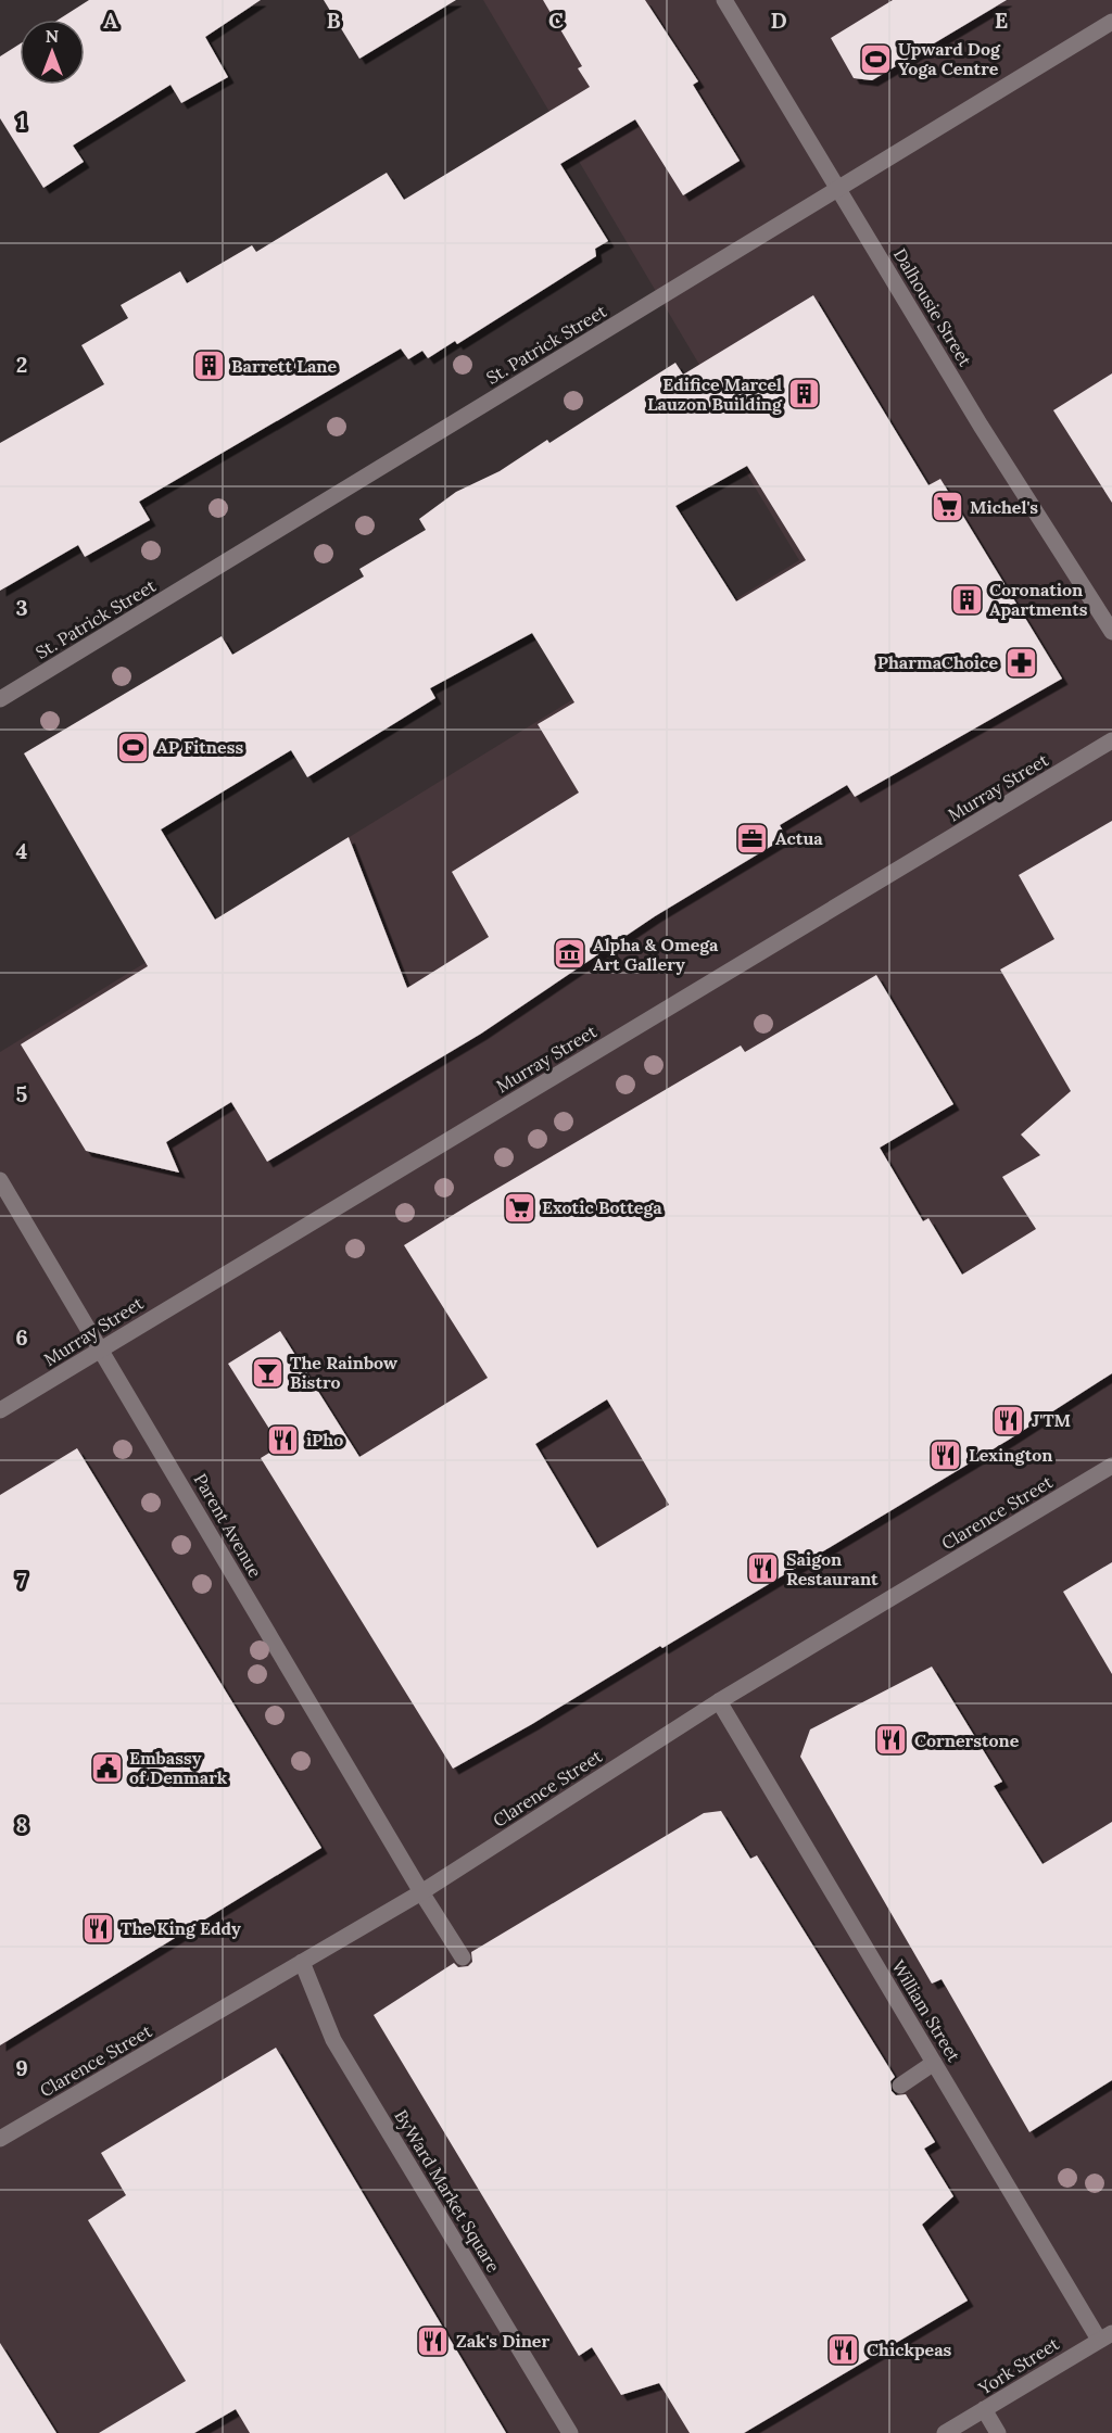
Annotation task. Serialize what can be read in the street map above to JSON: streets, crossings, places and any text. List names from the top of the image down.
{
  "streets": {
    "street": [
      "Dalhousie Street",
      "St. Patrick Street",
      "Murray Street",
      "Clarence Street",
      "Parent Avenue",
      "William Street",
      "ByWard Market Square",
      "York Street"
    ]
  },
  "crossings": [
    ["Dalhousie Street", "St. Patrick Street"],
    ["Murray Street", "Parent Avenue"],
    ["Clarence Street", "Parent Avenue"],
    ["Clarence Street", "William Street"],
    ["Clarence Street", "ByWard Market Square"],
    ["William Street", "York Street"]
  ],
  "places": {
    "sports": ["Upward Dog Yoga Centre", "AP Fitness"],
    "building": ["Barrett Lane", "Edifice Marcel Lauzon Building", "Coronation Apartments"],
    "supermarket": ["Michel's", "Exotic Bottega"],
    "pharmacy": ["PharmaChoice"],
    "office": ["Actua"],
    "museum": ["Alpha & Omega Art Gallery"],
    "bar": ["The Rainbow Bistro"],
    "restaurant": [
      "J'TM",
      "iPho",
      "Lexington",
      "Saigon Restaurant",
      "Cornerstone",
      "The King Eddy",
      "Zak's Diner",
      "Chickpeas"
    ],
    "public building": ["Embassy of Denmark"]
  },
  "north": "top",
  "grid": {
    "columns": [
      "A",
      "B",
      "C",
      "D",
      "E"
    ],
    "rows": [
      "1",
      "2",
      "3",
      "4",
      "5",
      "6",
      "7",
      "8",
      "9"
    ]
  }
}
